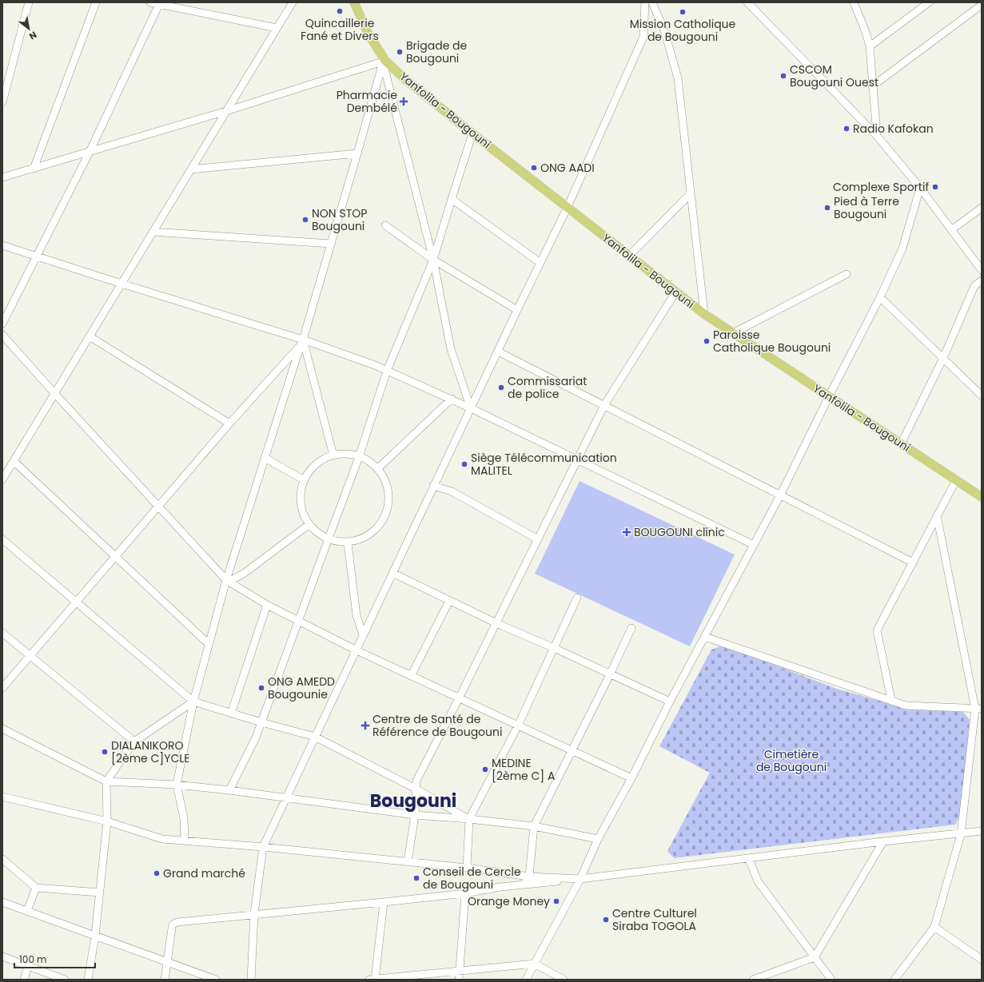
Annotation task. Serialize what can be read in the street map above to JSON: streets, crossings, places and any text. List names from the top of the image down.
{
  "streets": {
    "main road": ["Yanfolila - Bougouni"]
  },
  "districts": ["Bougouni"],
  "parks": ["Cimetière de Bougouni"],
  "places": {
    "other": [
      "Quincaillerie Fané et Divers",
      "Mission Catholique de Bougouni",
      "Brigade de Bougouni",
      "CSCOM Bougouni Ouest",
      "Radio Kafokan",
      "ONG AADI",
      "Complexe Sportif",
      "Pied à Terre Bougouni",
      "NON STOP Bougouni",
      "Paroisse Catholique Bougouni",
      "Commissariat de police",
      "Siège Télécommunication MALITEL",
      "ONG AMEDD Bougounie",
      "DIALANIKORO [2ème C]YCLE",
      "MEDINE [2ème C] A",
      "Grand marché",
      "Conseil de Cercle de Bougouni",
      "Orange Money",
      "Centre Culturel Siraba TOGOLA"
    ],
    "health": ["Pharmacie Dembélé", "BOUGOUNI clinic", "Centre de Santé de Référence de Bougouni"]
  },
  "scale_bar": "100 m",
  "north": "bottom right"
}
